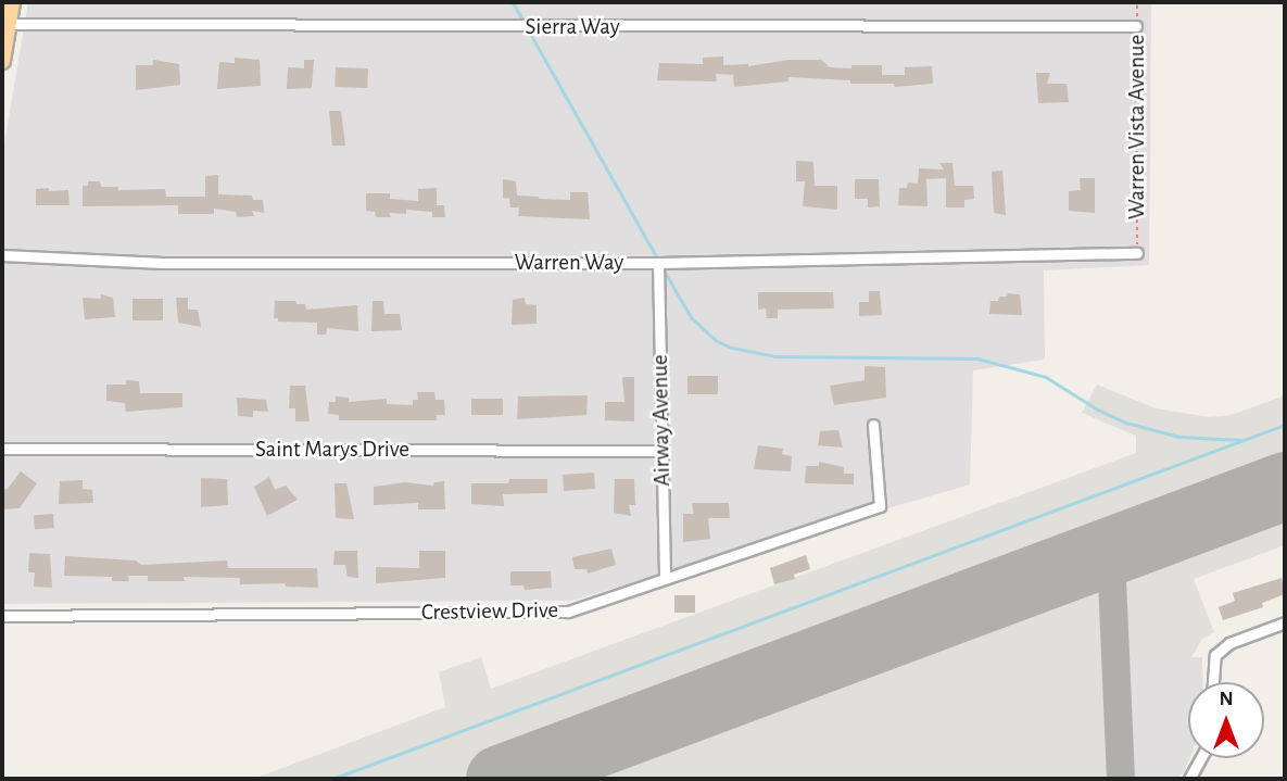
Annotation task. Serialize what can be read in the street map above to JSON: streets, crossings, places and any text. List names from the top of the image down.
{
  "streets": {
    "street": [
      "Sierra Way",
      "Warren Way",
      "Airway Avenue",
      "Saint Marys Drive",
      "Crestview Drive"
    ],
    "path": ["Warren Vista Avenue"]
  },
  "crossings": [
    ["Sierra Way", "Warren Vista Avenue"],
    ["Warren Vista Avenue", "Warren Way"],
    ["Warren Way", "Airway Avenue"],
    ["Airway Avenue", "Saint Marys Drive"],
    ["Airway Avenue", "Crestview Drive"]
  ],
  "north": "top"
}
